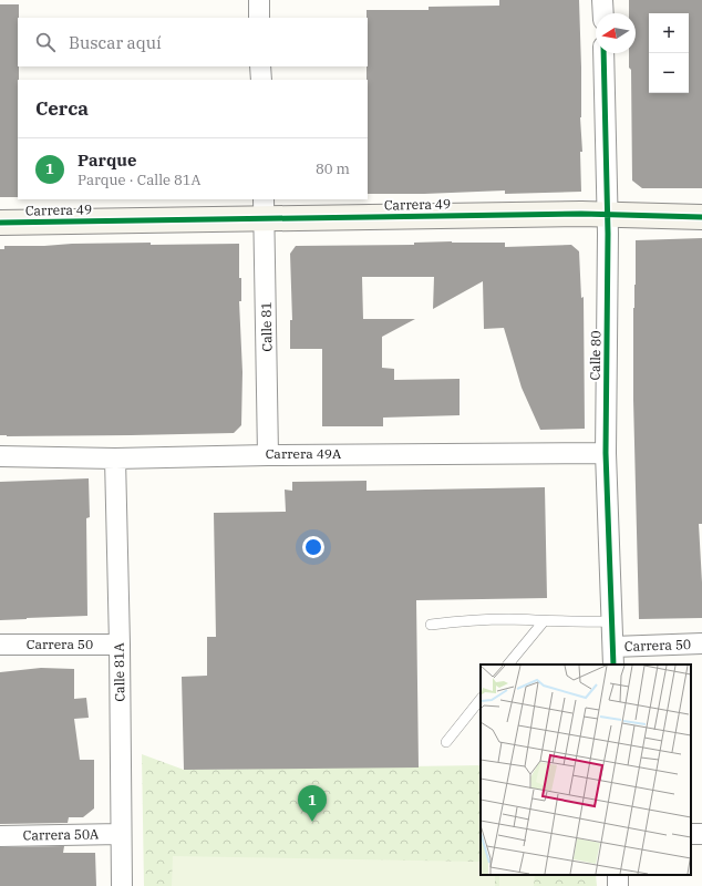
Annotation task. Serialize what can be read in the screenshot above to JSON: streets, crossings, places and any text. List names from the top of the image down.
{
  "streets": {
    "street": [
      "Carrera 49",
      "Calle 81",
      "Calle 80",
      "Carrera 49A",
      "Carrera 50",
      "Calle 81A",
      "Carrera 50A"
    ]
  },
  "crossings": [
    ["Carrera 49", "Calle 81"],
    ["Carrera 49", "Calle 80"],
    ["Calle 81", "Carrera 49A"],
    ["Calle 80", "Carrera 49A"],
    ["Calle 80", "Carrera 50"],
    ["Carrera 49A", "Calle 81A"],
    ["Carrera 50", "Calle 81A"],
    ["Calle 81A", "Carrera 50A"]
  ],
  "north": "left",
  "page": {
    "map_buttons": ["+", "−"],
    "search": "Buscar aquí",
    "heading": "Cerca",
    "list": [
      {
        "mark": "1",
        "name": "Parque",
        "note": "Parque · Calle 81A",
        "value": "80 m"
      }
    ],
    "pins": "1"
  }
}
